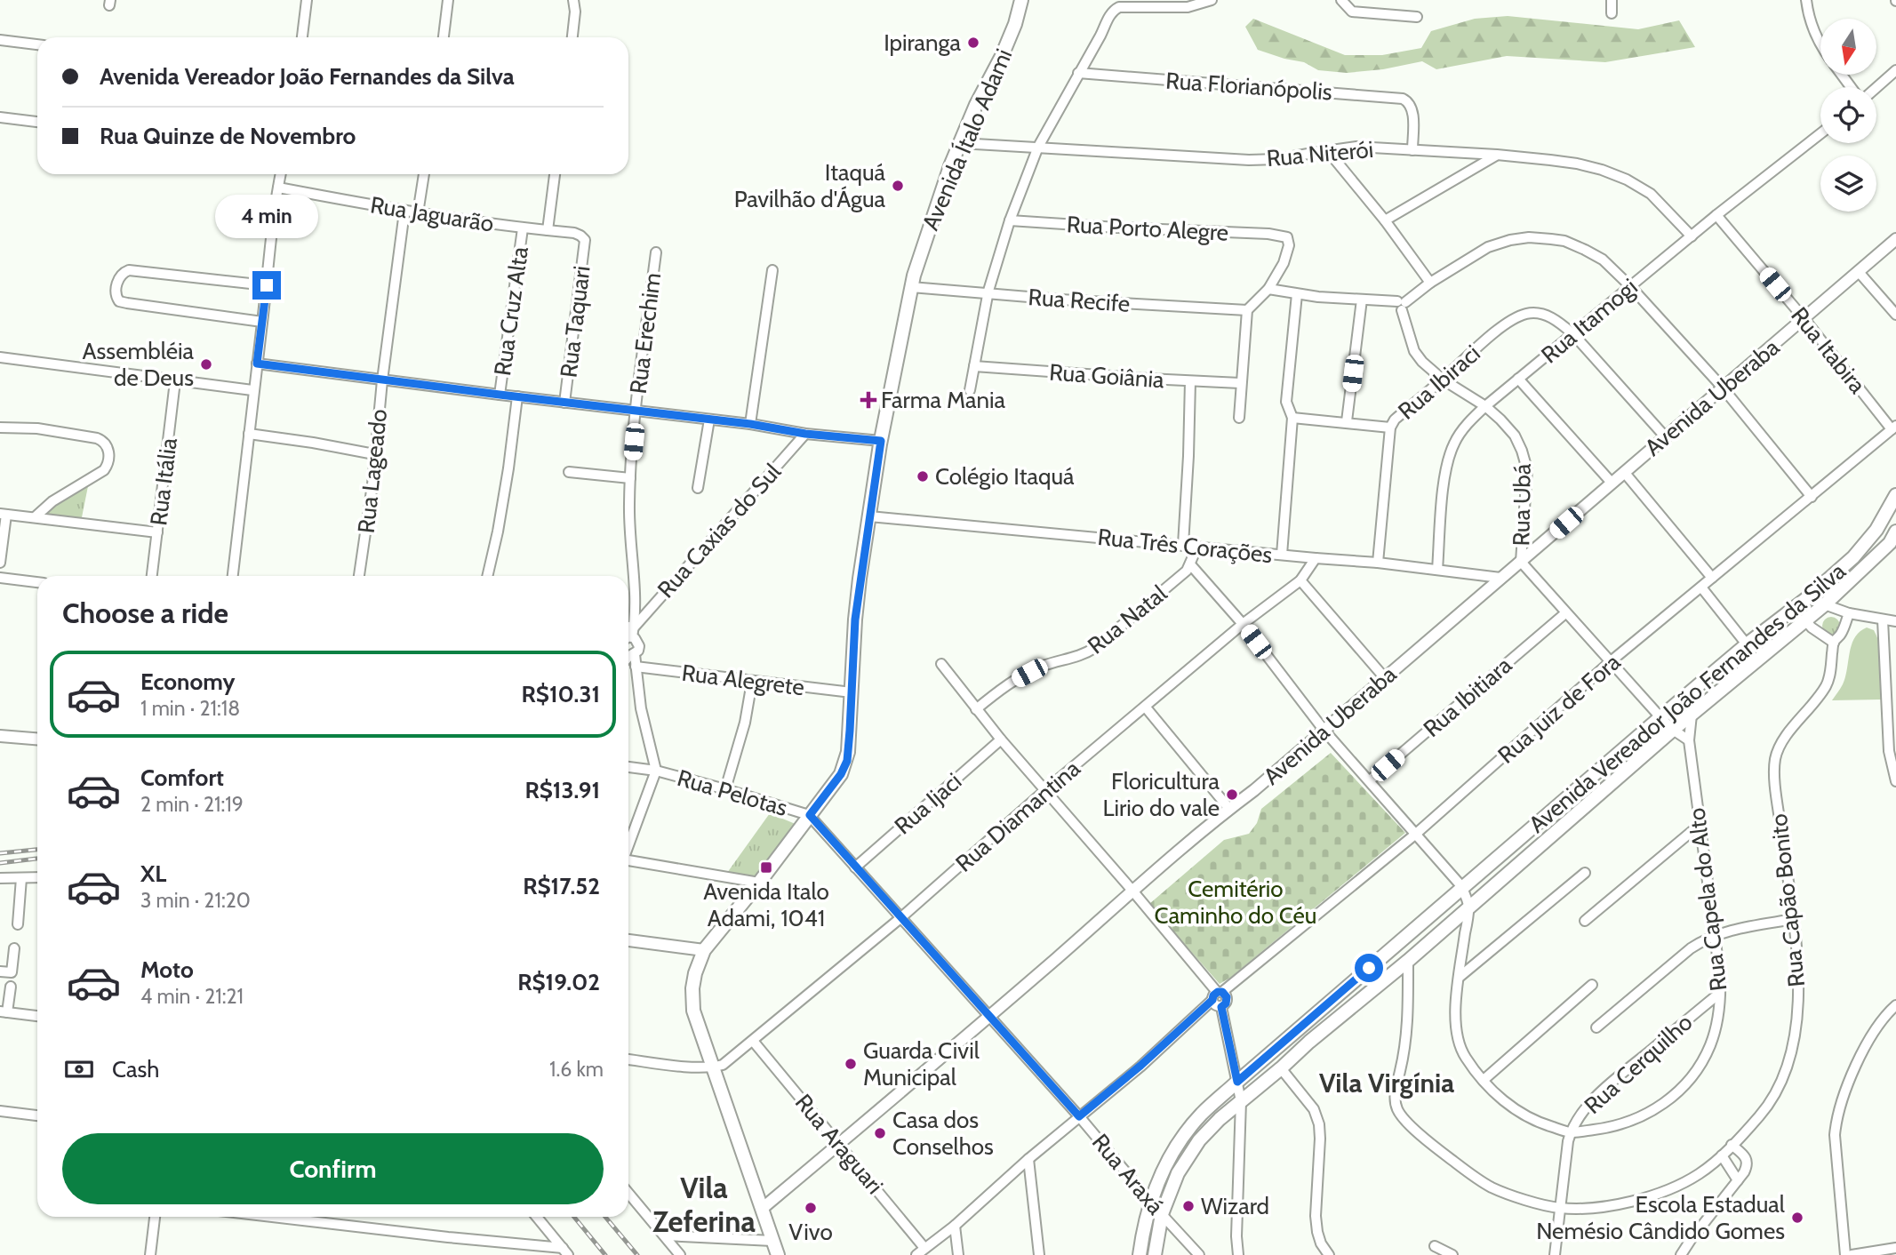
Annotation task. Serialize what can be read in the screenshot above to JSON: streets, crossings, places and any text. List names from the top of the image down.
{
  "streets": {
    "main road": ["Avenida Ítalo Adami", "Avenida Vereador João Fernandes da Silva"],
    "street": [
      "Rua Florianópolis",
      "Rua Niterói",
      "Rua Jaguarão",
      "Rua Porto Alegre",
      "Rua Recife",
      "Rua Cruz Alta",
      "Rua Itamogi",
      "Rua Taquari",
      "Rua Erechim",
      "Rua Itabira",
      "Rua Goiânia",
      "Rua Ibiraci",
      "Avenida Uberaba",
      "Rua Lageado",
      "Rua Itália",
      "Rua Ubá",
      "Rua Caxias do Sul",
      "Rua Três Corações",
      "Rua Natal",
      "Rua Alegrete",
      "Rua Ibitiara",
      "Rua Juiz de Fora",
      "Rua Pelotas",
      "Rua Ijaci",
      "Rua Diamantina",
      "Rua Capela do Alto",
      "Rua Capão Bonito",
      "Rua Cerquilho",
      "Rua Araguari",
      "Rua Araxá"
    ]
  },
  "crossings": [
    ["Rua Florianópolis", "Rua Niterói"],
    ["Avenida Ítalo Adami", "Rua Niterói"],
    ["Avenida Ítalo Adami", "Rua Recife"],
    ["Avenida Ítalo Adami", "Avenida Uberaba"],
    ["Avenida Ítalo Adami", "Rua Três Corações"],
    ["Avenida Ítalo Adami", "Rua Alegrete"],
    ["Avenida Ítalo Adami", "Rua Pelotas"],
    ["Avenida Ítalo Adami", "Rua Diamantina"],
    ["Avenida Ítalo Adami", "Rua Araxá"],
    ["Rua Niterói", "Rua Itamogi"],
    ["Rua Jaguarão", "Rua Cruz Alta"],
    ["Rua Jaguarão", "Rua Taquari"],
    ["Rua Jaguarão", "Rua Lageado"],
    ["Rua Itamogi", "Rua Itabira"],
    ["Rua Itamogi", "Rua Ibiraci"],
    ["Rua Itamogi", "Rua Ubá"],
    ["Rua Itamogi", "Rua Três Corações"],
    ["Rua Erechim", "Rua Caxias do Sul"],
    ["Rua Itabira", "Avenida Uberaba"],
    ["Rua Itabira", "Rua Juiz de Fora"],
    ["Rua Ibiraci", "Avenida Uberaba"],
    ["Rua Ibiraci", "Rua Ubá"],
    ["Rua Ibiraci", "Rua Três Corações"],
    ["Avenida Uberaba", "Rua Ubá"],
    ["Avenida Uberaba", "Rua Três Corações"],
    ["Avenida Uberaba", "Rua Araguari"],
    ["Avenida Uberaba", "Rua Araxá"],
    ["Rua Ubá", "Rua Ibitiara"],
    ["Rua Ubá", "Avenida Vereador João Fernandes da Silva"],
    ["Rua Ubá", "Rua Juiz de Fora"],
    ["Rua Três Corações", "Rua Natal"],
    ["Rua Três Corações", "Rua Diamantina"],
    ["Avenida Vereador João Fernandes da Silva", "Rua Capela do Alto"],
    ["Avenida Vereador João Fernandes da Silva", "Rua Capão Bonito"],
    ["Avenida Vereador João Fernandes da Silva", "Rua Araxá"],
    ["Rua Juiz de Fora", "Rua Araguari"],
    ["Rua Juiz de Fora", "Rua Araxá"],
    ["Rua Pelotas", "Rua Araxá"],
    ["Rua Ijaci", "Rua Araxá"],
    ["Rua Diamantina", "Rua Araguari"],
    ["Rua Diamantina", "Rua Araxá"],
    ["Rua Capela do Alto", "Rua Cerquilho"],
    ["Rua Capão Bonito", "Rua Cerquilho"]
  ],
  "districts": ["Vila Virgínia", "Vila Zeferina"],
  "parks": ["Cemitério Caminho do Céu"],
  "places": {
    "other": [
      "Ipiranga",
      "Itaquá Pavilhão d'Água",
      "Assembléia de Deus",
      "Colégio Itaquá",
      "Floricultura Lirio do vale",
      "Guarda Civil Municipal",
      "Casa dos Conselhos",
      "Wizard",
      "Vivo",
      "Escola Estadual Nemésio Cândido Gomes"
    ],
    "health": ["Farma Mania"],
    "transit": ["Avenida Italo Adami, 1041"]
  },
  "north": "bottom",
  "page": {
    "banner": ["Avenida Vereador João Fernandes da Silva", "Rua Quinze de Novembro"],
    "bubble": "4 min",
    "heading": "Choose a ride",
    "list": [
      {
        "name": "Economy",
        "note": "1 min · 21:18",
        "value": "R$10.31"
      },
      {
        "name": "Comfort",
        "note": "2 min · 21:19",
        "value": "R$13.91"
      },
      {
        "name": "XL",
        "note": "3 min · 21:20",
        "value": "R$17.52"
      },
      {
        "name": "Moto",
        "note": "4 min · 21:21",
        "value": "R$19.02"
      }
    ],
    "pay": ["Cash", "1.6 km"],
    "buttons": "Confirm"
  }
}
